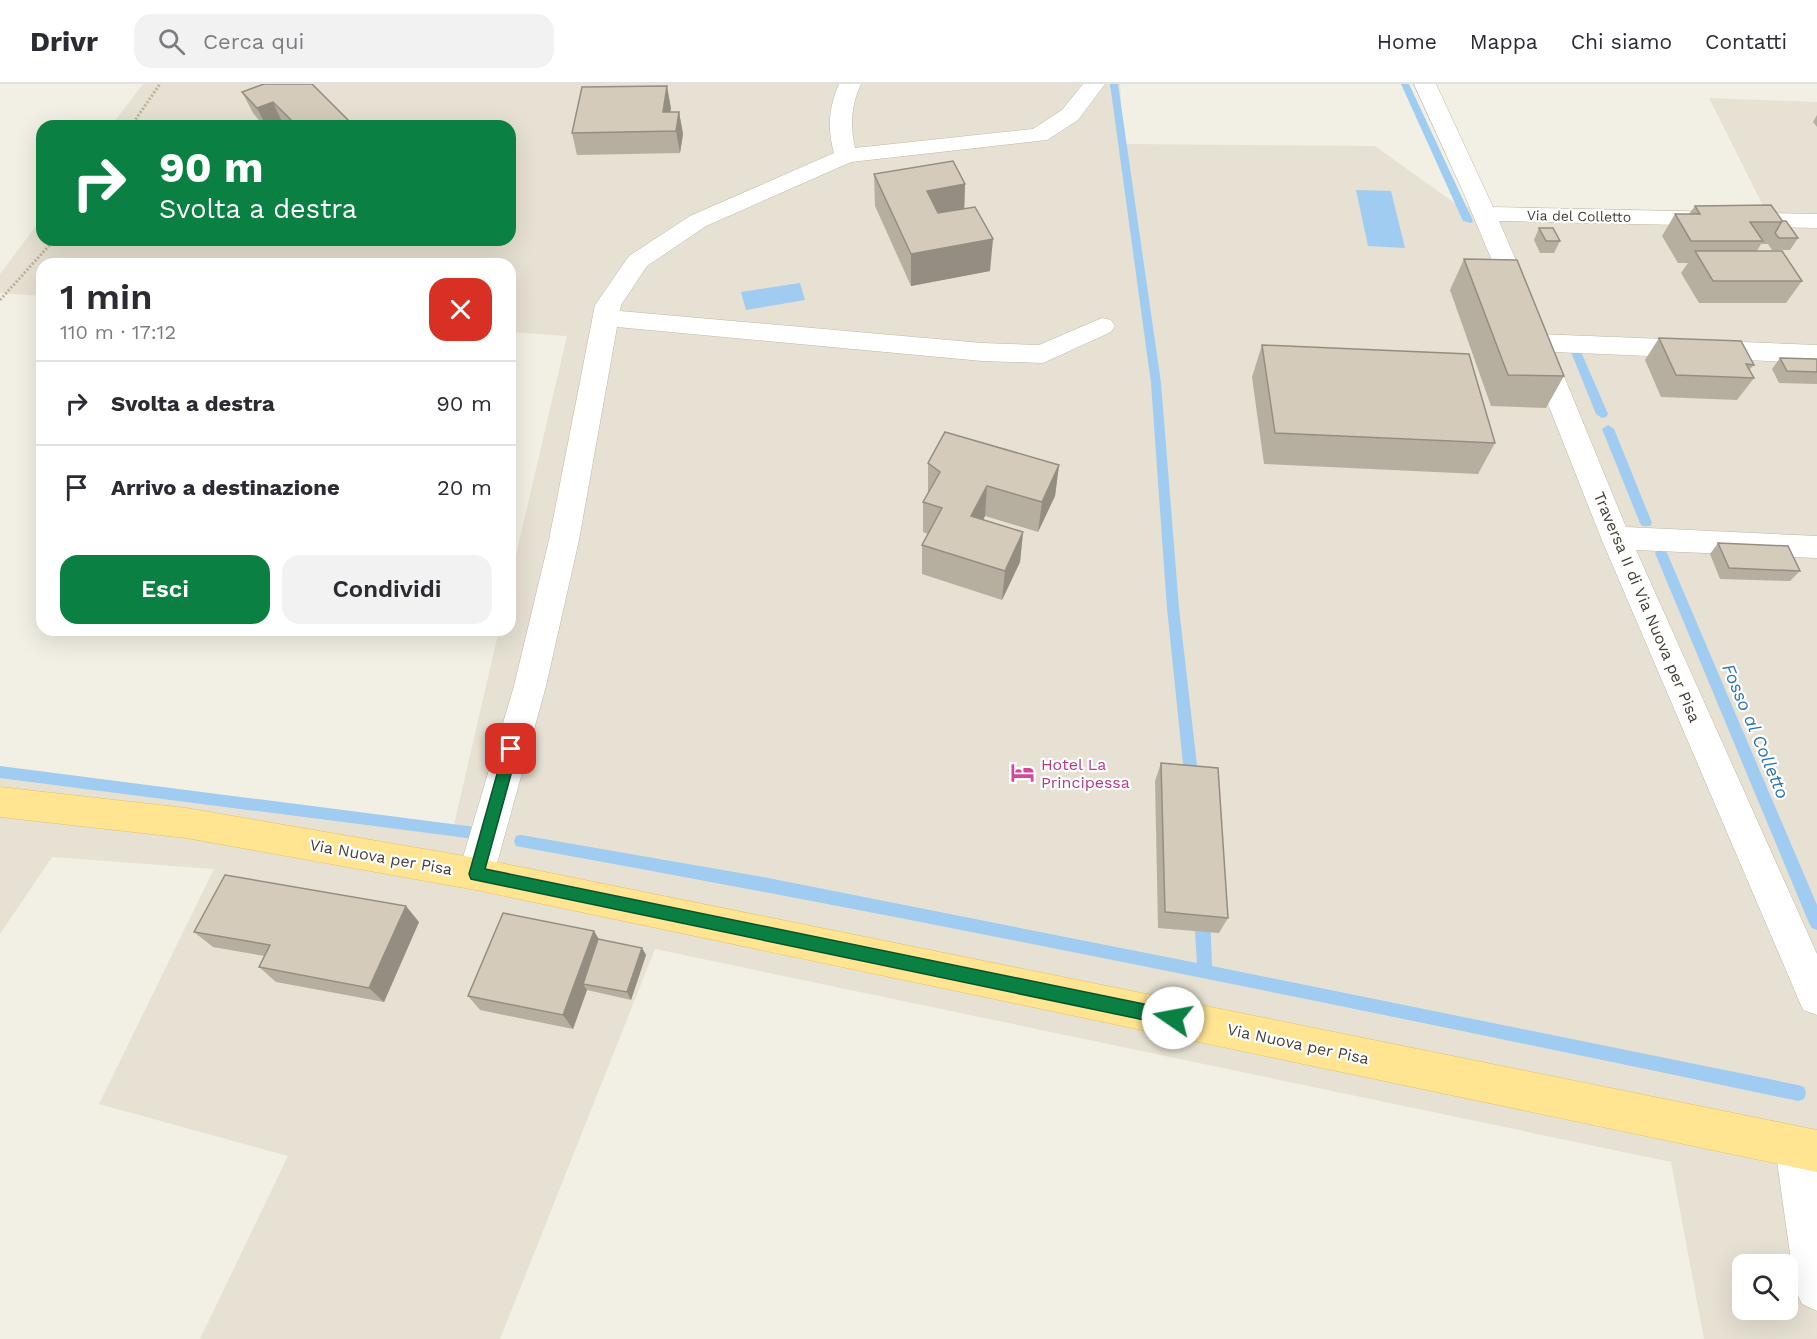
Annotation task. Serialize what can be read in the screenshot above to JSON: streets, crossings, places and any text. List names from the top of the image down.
{
  "streets": {
    "main road": ["Via Nuova per Pisa"],
    "street": ["Via del Colletto", "Traversa II di Via Nuova per Pisa"]
  },
  "crossings": [
    ["Via del Colletto", "Traversa II di Via Nuova per Pisa"]
  ],
  "water": ["Fosso al Colletto"],
  "places": {
    "hotel": ["Hotel La Principessa"]
  },
  "page": {
    "header": "Drivr",
    "search": "Cerca qui",
    "nav": [
      "Home",
      "Mappa",
      "Chi siamo",
      "Contatti"
    ],
    "turn": ["90 m", "Svolta a destra"],
    "heading": ["1 min", "110 m · 17:12"],
    "list": [
      {
        "name": "Svolta a destra",
        "value": "90 m"
      },
      {
        "name": "Arrivo a destinazione",
        "value": "20 m"
      }
    ],
    "buttons": ["Esci", "Condividi"]
  }
}
